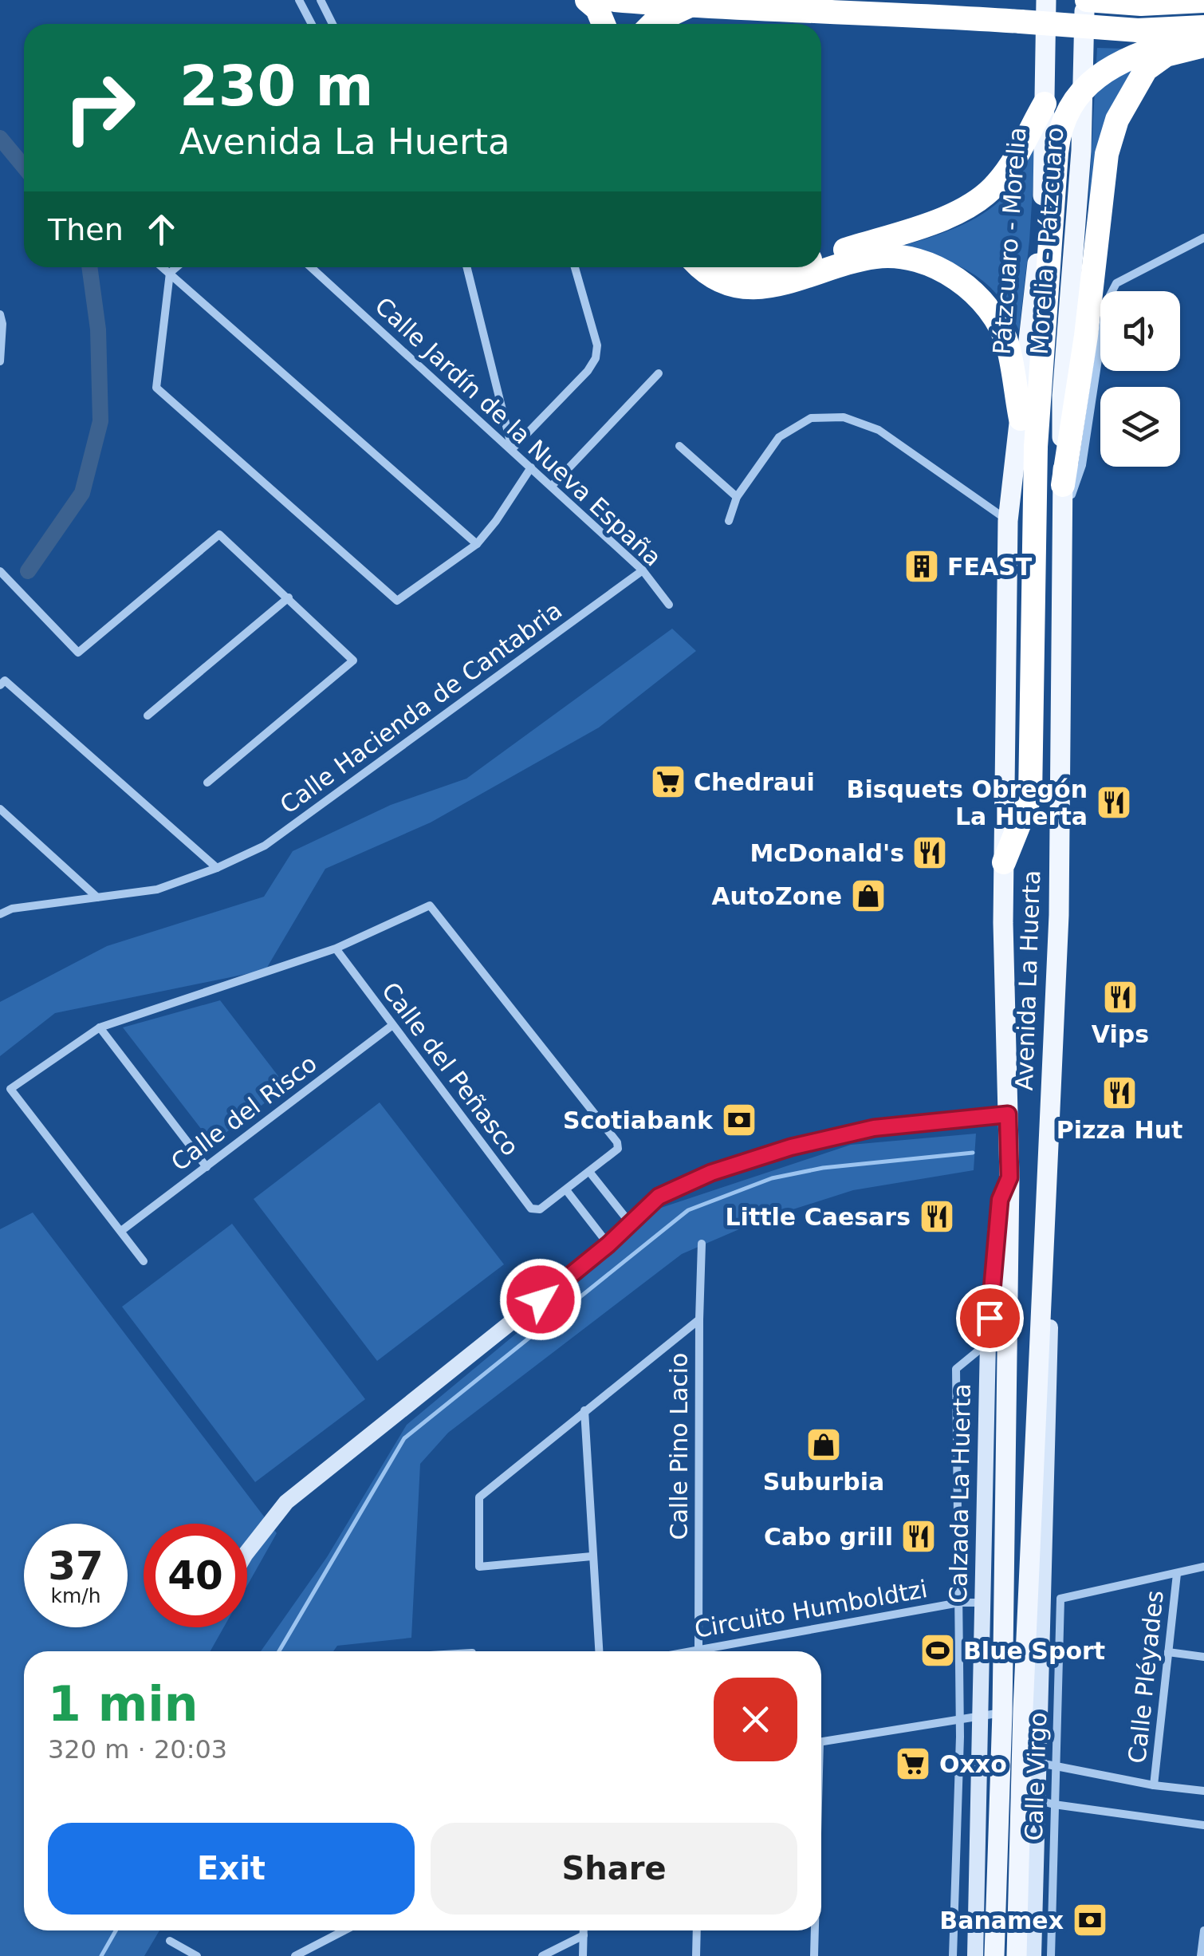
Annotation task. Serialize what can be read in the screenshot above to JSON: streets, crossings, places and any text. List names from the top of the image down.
{
  "streets": {
    "main road": ["Pátzcuaro - Morelia", "Morelia - Pátzcuaro", "Avenida La Huerta"],
    "street": [
      "Calle Jardín de la Nueva España",
      "Calle Hacienda de Cantabria",
      "Calle del Peñasco",
      "Calle del Risco",
      "Calle Pino Lacio",
      "Calzada La Huerta",
      "Circuito Humboldtzi",
      "Calle Pléyades",
      "Calle Virgo"
    ]
  },
  "crossings": [
    ["Pátzcuaro - Morelia", "Avenida La Huerta"],
    ["Morelia - Pátzcuaro", "Avenida La Huerta"],
    ["Calle Jardín de la Nueva España", "Calle Hacienda de Cantabria"],
    ["Avenida La Huerta", "Calzada La Huerta"],
    ["Avenida La Huerta", "Calle Virgo"],
    ["Calle del Peñasco", "Calle del Risco"],
    ["Calle Pino Lacio", "Circuito Humboldtzi"],
    ["Calzada La Huerta", "Circuito Humboldtzi"],
    ["Calle Pléyades", "Calle Virgo"]
  ],
  "places": {
    "building": ["FEAST"],
    "supermarket": ["Chedraui", "Oxxo"],
    "restaurant": [
      "Bisquets Obregón La Huerta",
      "McDonald's",
      "Vips",
      "Pizza Hut",
      "Little Caesars",
      "Cabo grill"
    ],
    "shop": ["AutoZone", "Suburbia"],
    "bank": ["Scotiabank", "Banamex"],
    "sports": ["Blue Sport"]
  },
  "page": {
    "turn": ["230 m", "Avenida La Huerta"],
    "then": "Then",
    "speed": "37 km/h",
    "limit": "40",
    "heading": ["1 min", "320 m · 20:03"],
    "buttons": ["Exit", "Share"]
  }
}
